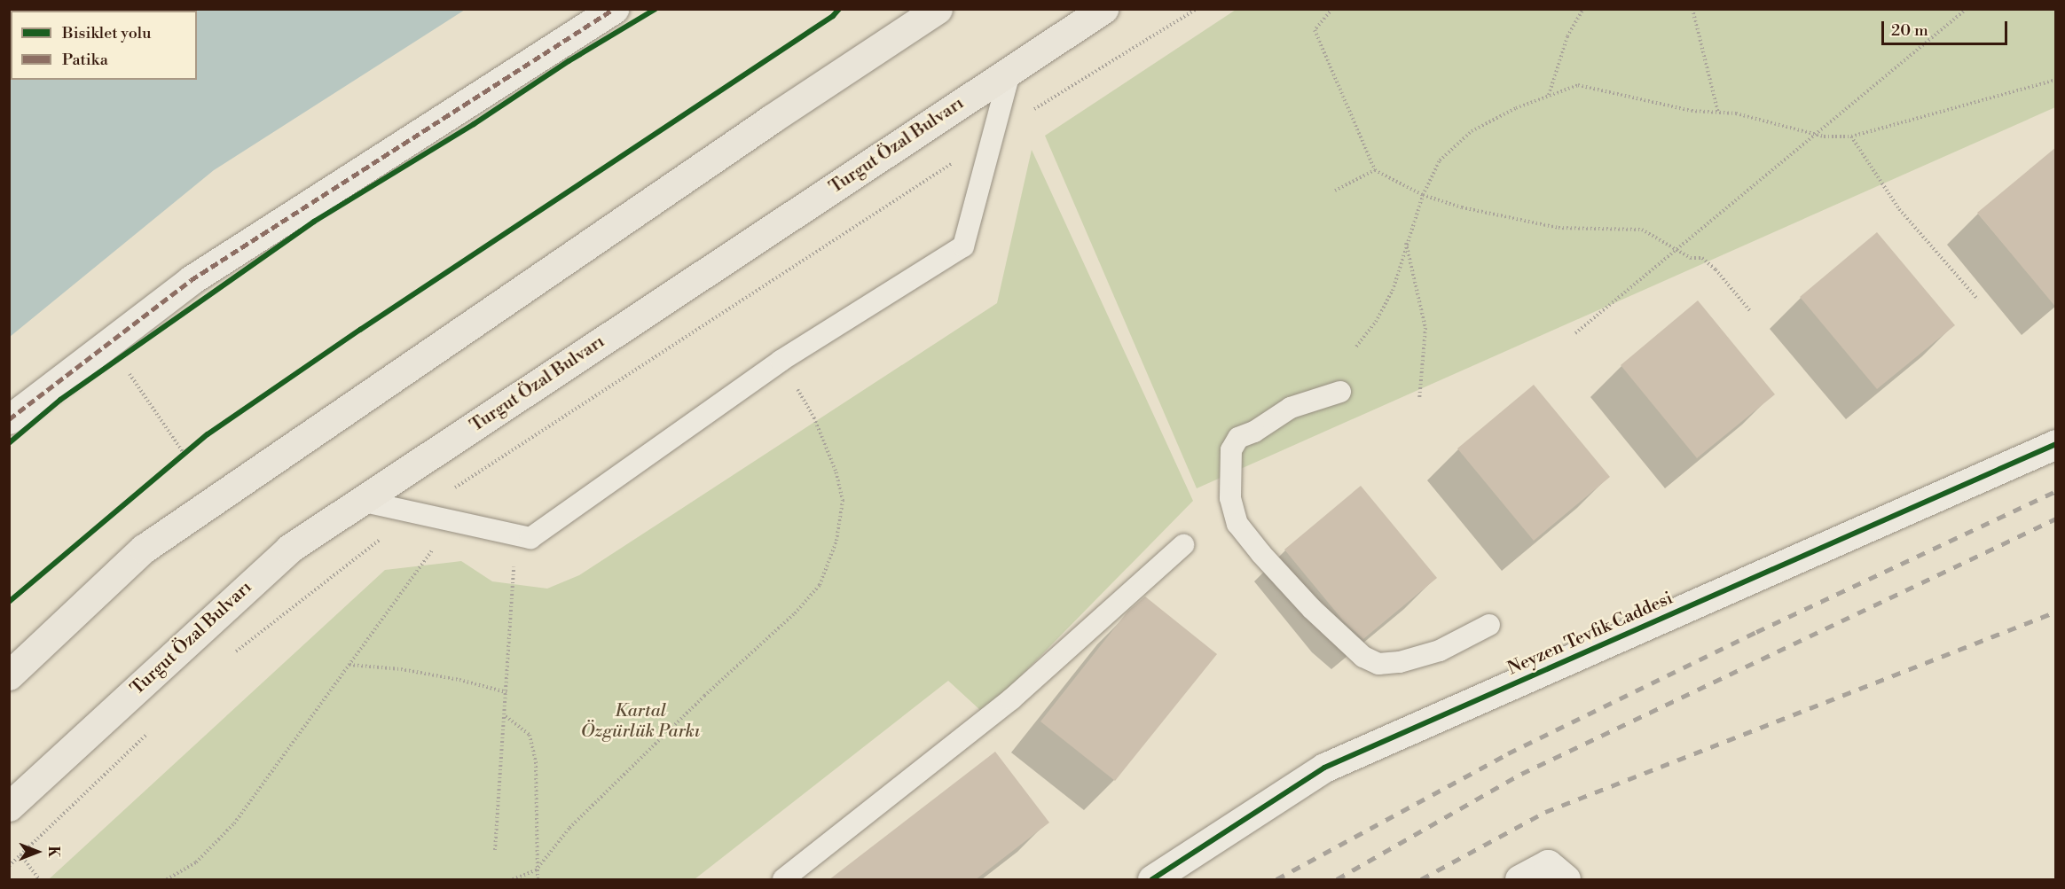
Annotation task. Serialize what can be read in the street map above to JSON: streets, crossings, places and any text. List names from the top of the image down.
{
  "streets": {
    "highway": ["Turgut Özal Bulvarı"],
    "street": ["Neyzen Tevfik Caddesi"]
  },
  "parks": ["Kartal Özgürlük Parkı"],
  "legend": ["Bisiklet yolu", "Patika"],
  "scale_bar": "20 m",
  "north": "right"
}
